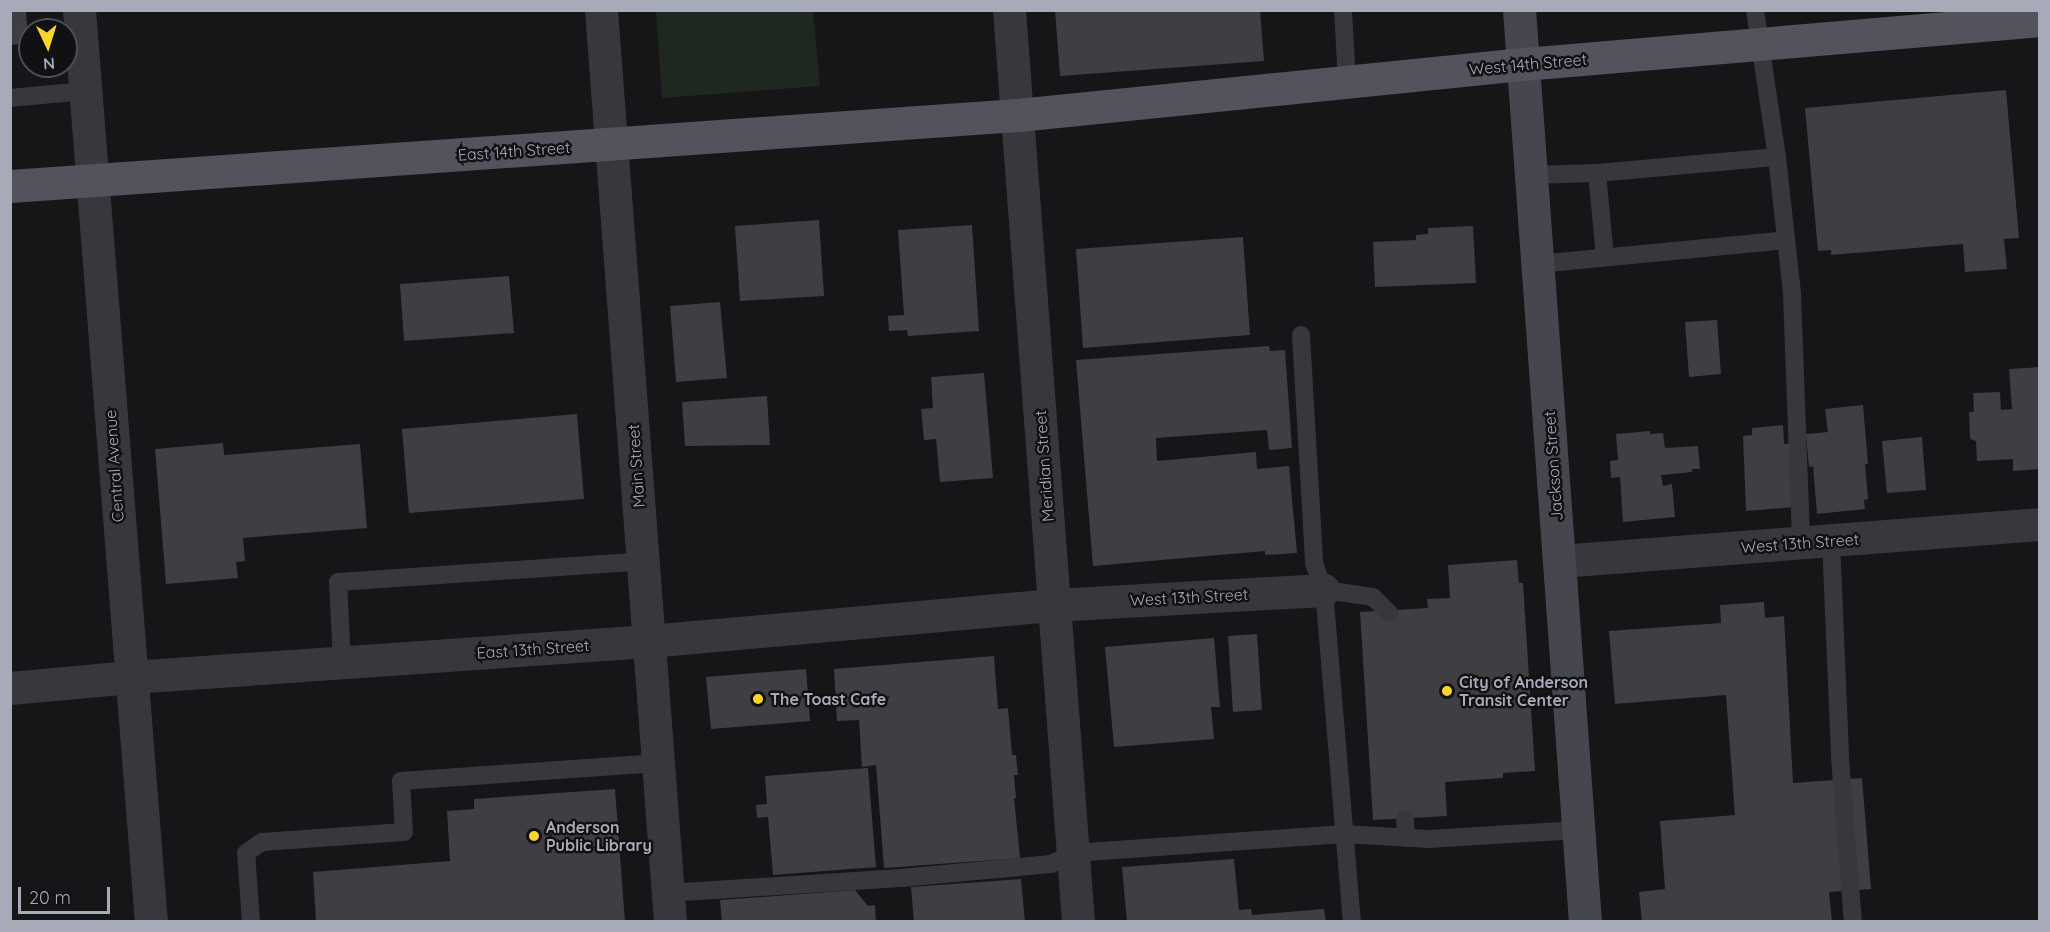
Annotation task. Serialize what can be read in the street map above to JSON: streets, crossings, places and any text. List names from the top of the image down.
{
  "streets": {
    "main road": ["West 14th Street", "East 14th Street", "Jackson Street"],
    "street": [
      "Central Avenue",
      "Main Street",
      "Meridian Street",
      "West 13th Street",
      "East 13th Street"
    ]
  },
  "crossings": [
    ["West 14th Street", "East 14th Street"],
    ["West 14th Street", "Meridian Street"],
    ["West 14th Street", "Jackson Street"],
    ["East 14th Street", "Central Avenue"],
    ["East 14th Street", "Main Street"],
    ["East 14th Street", "Meridian Street"],
    ["Central Avenue", "East 13th Street"],
    ["Main Street", "East 13th Street"],
    ["Meridian Street", "West 13th Street"],
    ["Meridian Street", "East 13th Street"],
    ["Jackson Street", "West 13th Street"],
    ["West 13th Street", "East 13th Street"]
  ],
  "places": ["City of Anderson Transit Center", "The Toast Cafe", "Anderson Public Library"],
  "scale_bar": "20 m",
  "north": "bottom"
}
